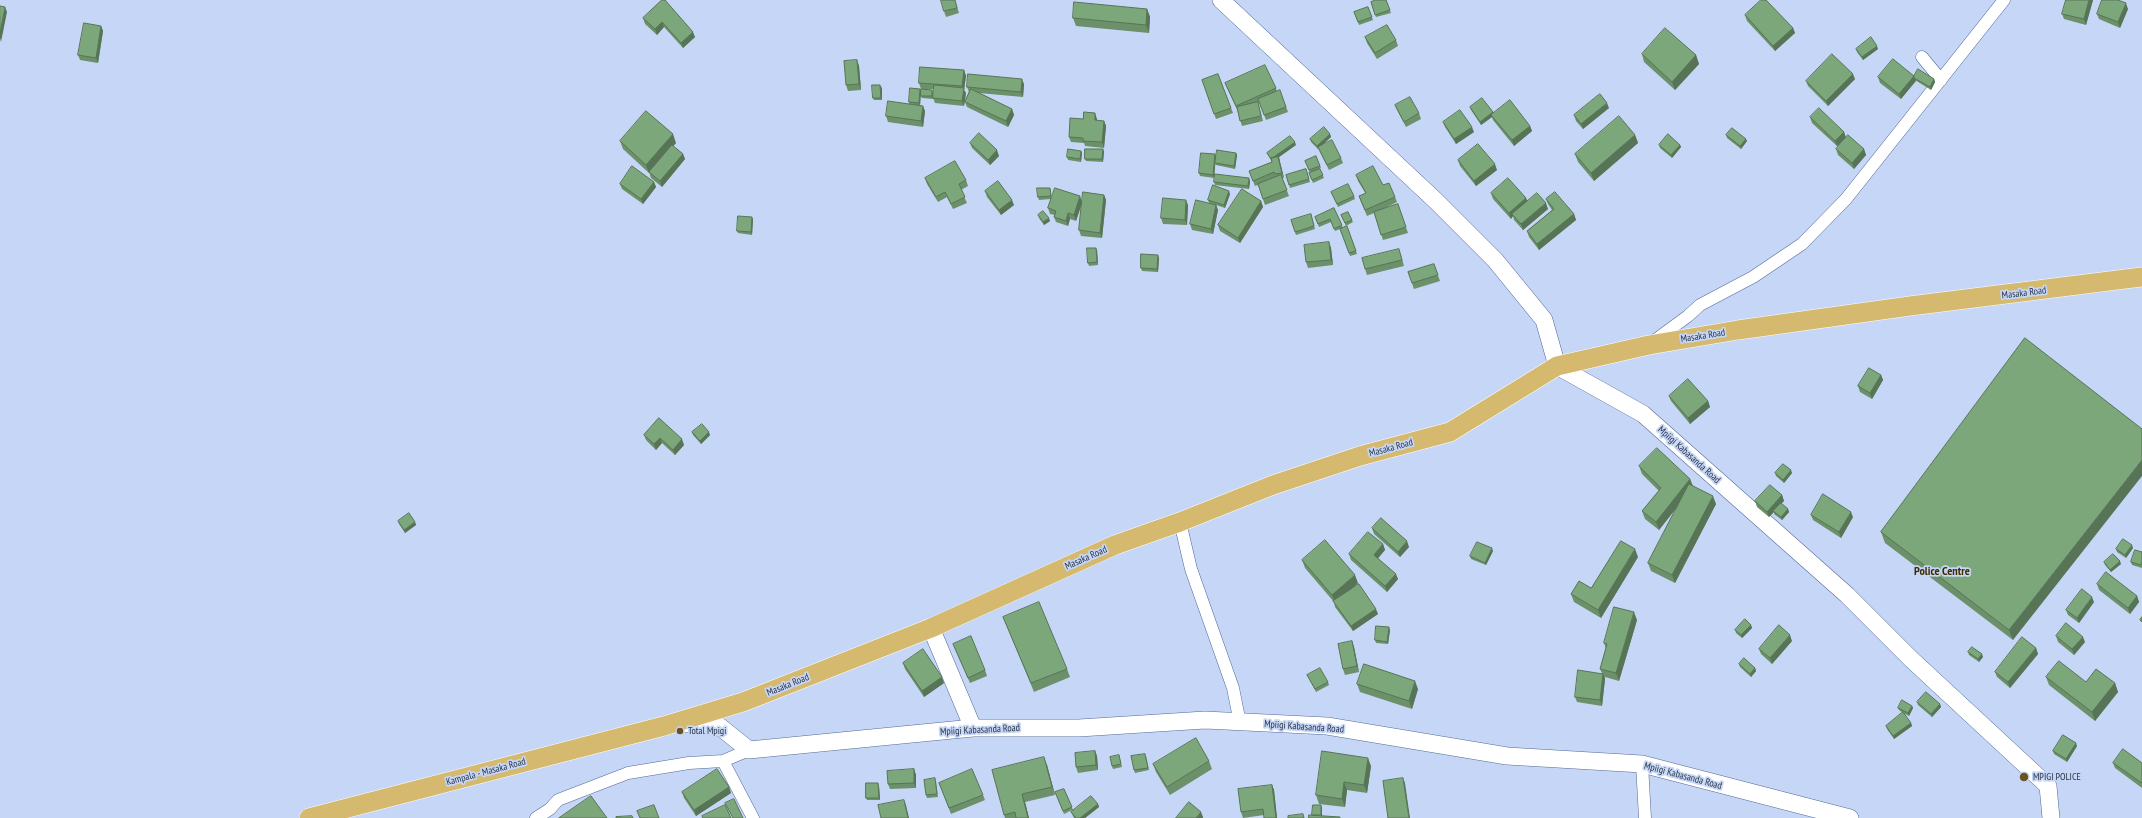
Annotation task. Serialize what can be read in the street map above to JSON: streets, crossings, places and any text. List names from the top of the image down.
{
  "streets": {
    "main road": ["Masaka Road", "Mpiigi Kabasanda Road", "Kampala - Masaka Road"]
  },
  "crossings": [
    ["Masaka Road", "Mpiigi Kabasanda Road"],
    ["Masaka Road", "Kampala - Masaka Road"]
  ],
  "districts": ["Police Centre"],
  "places": ["Total Mpigi", "MPIGI POLICE"]
}
